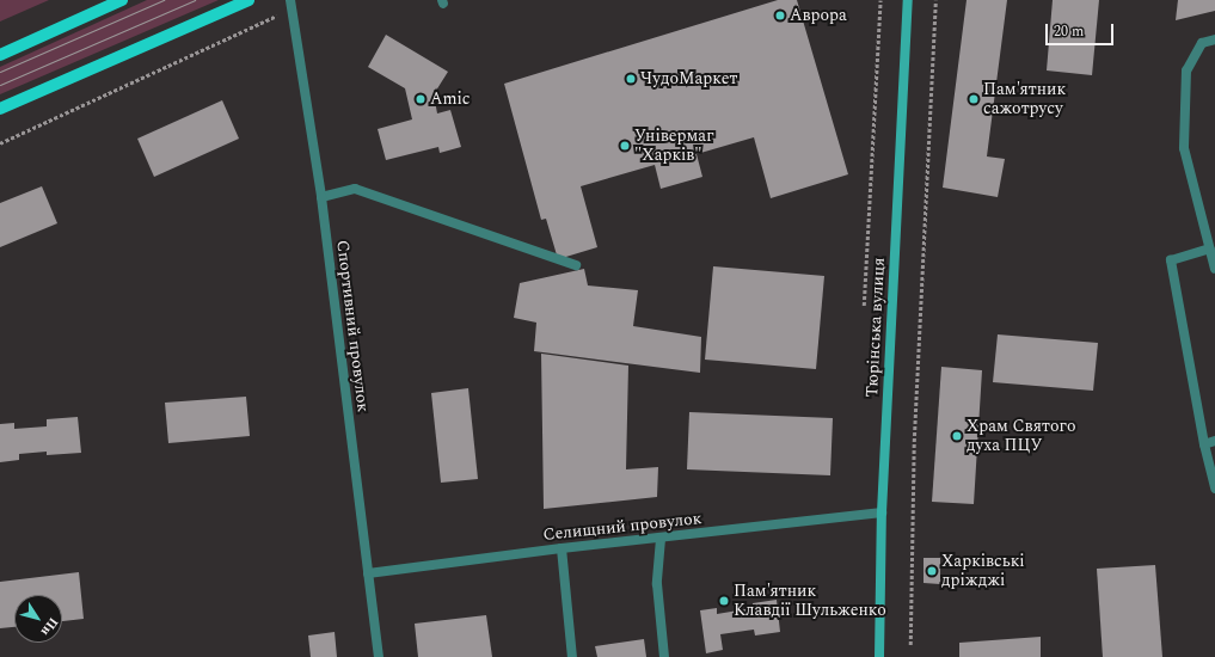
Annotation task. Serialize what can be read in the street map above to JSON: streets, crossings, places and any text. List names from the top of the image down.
{
  "streets": {
    "main road": ["Тюрінська вулиця"],
    "street": ["Спортивний провулок", "Селищний провулок"]
  },
  "crossings": [
    ["Спортивний провулок", "Селищний провулок"],
    ["Тюрінська вулиця", "Селищний провулок"]
  ],
  "places": [
    "Аврора",
    "ЧудоМаркет",
    "Amic",
    "Пам'ятник сажотрусу",
    "Універмаг \"Харків\"",
    "Храм Святого духа ПЦУ",
    "Харківські дріжджі",
    "Пам'ятник Клавдії Шульженко"
  ],
  "scale_bar": "20 m",
  "north": "bottom right"
}
